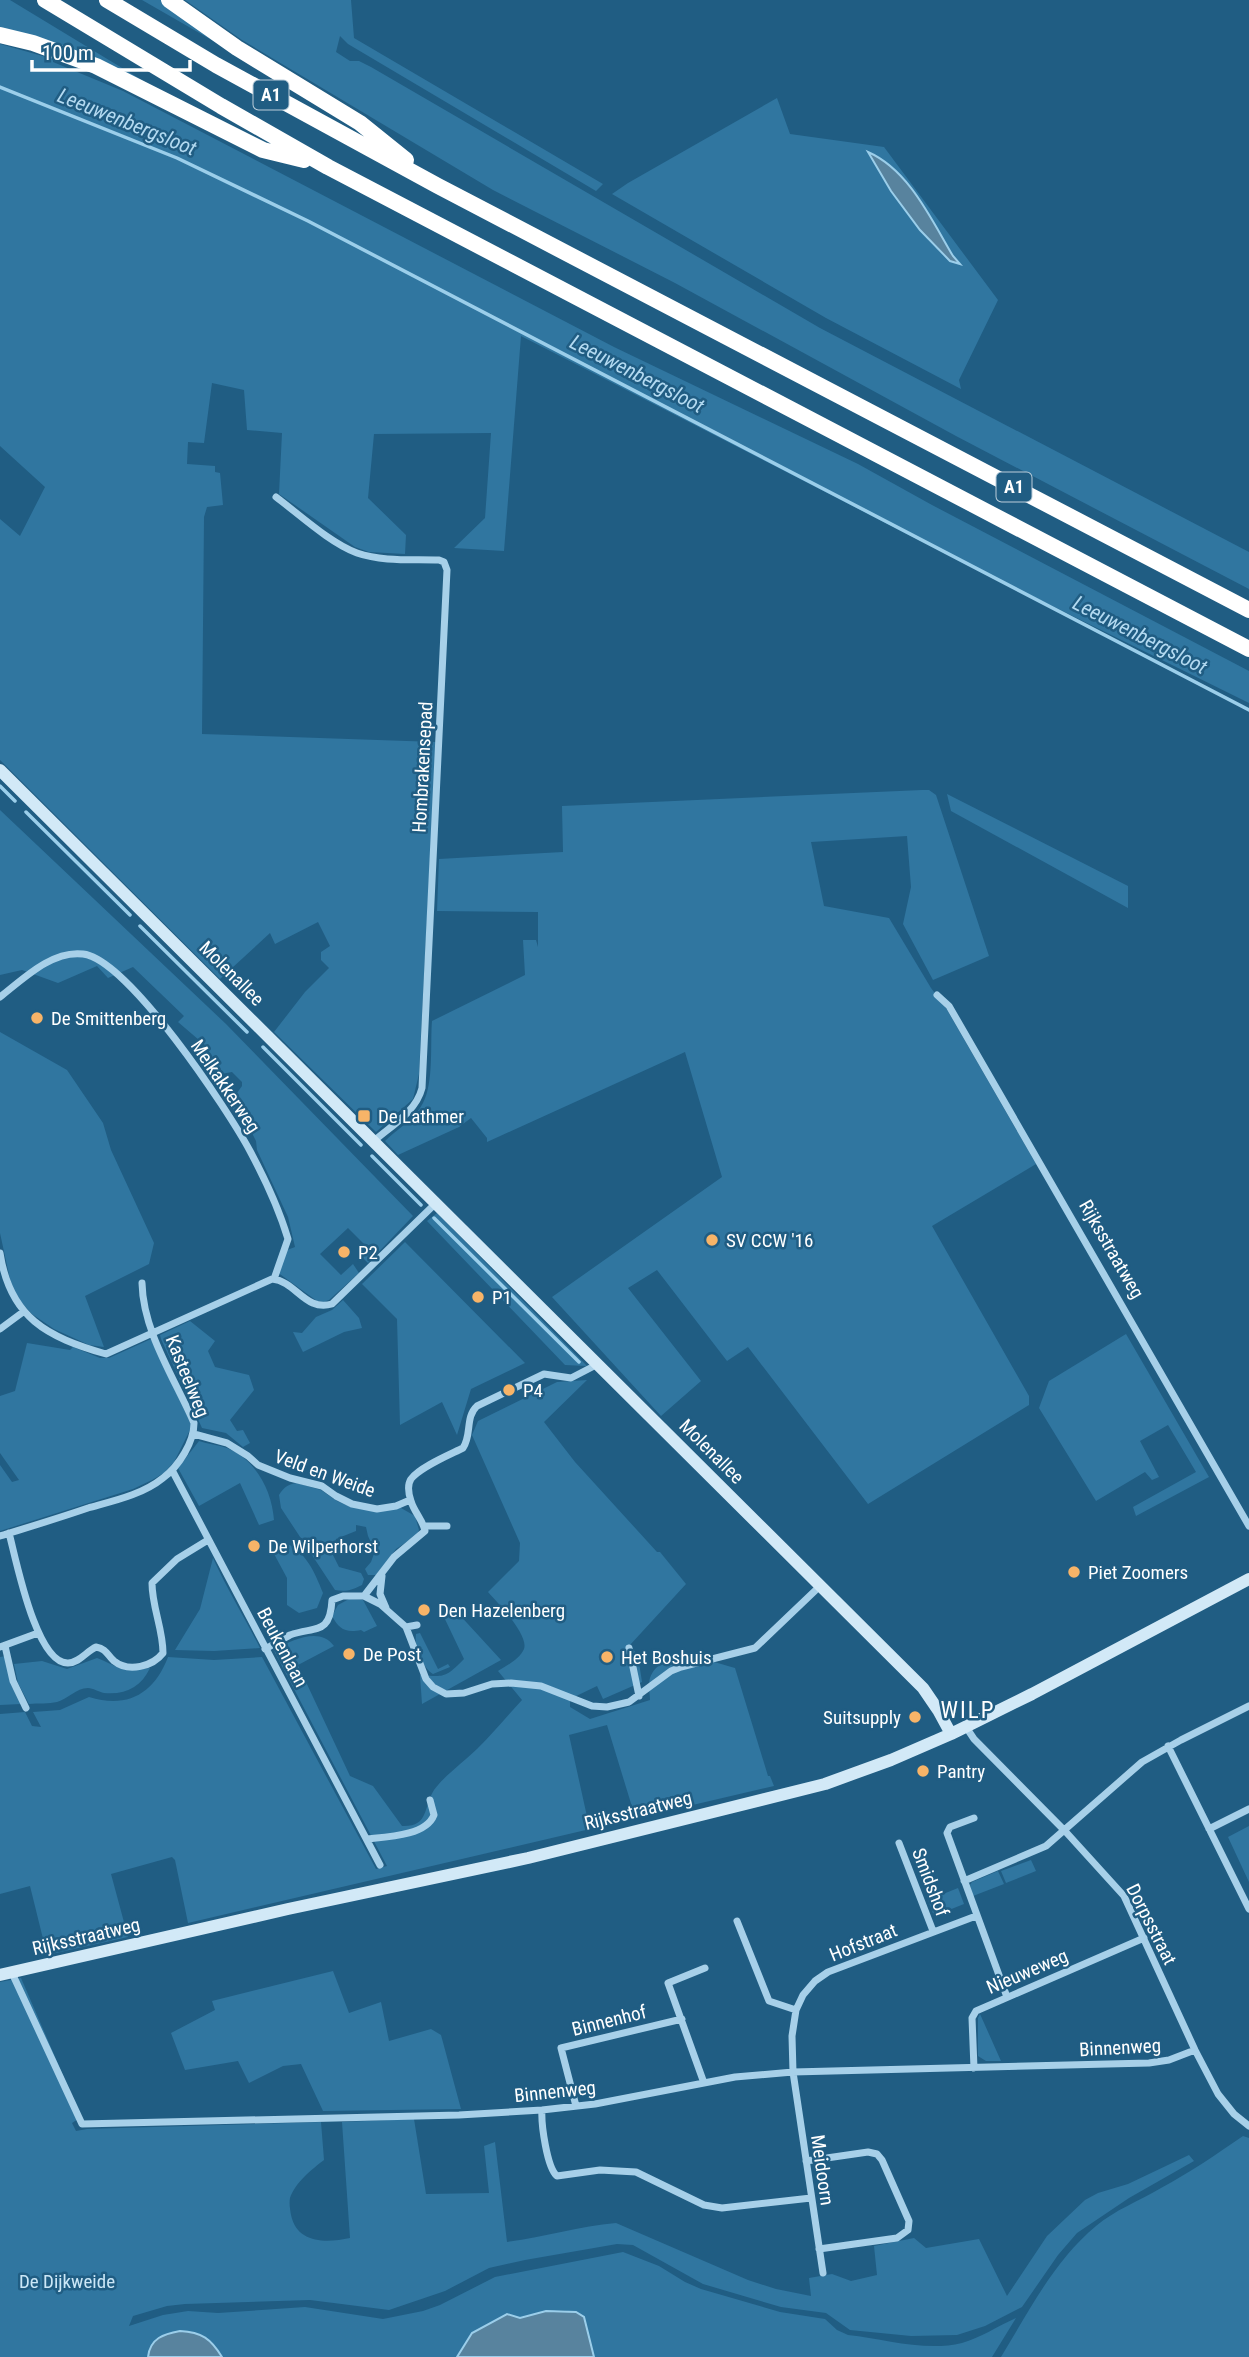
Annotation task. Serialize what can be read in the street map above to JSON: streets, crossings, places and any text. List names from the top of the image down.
{
  "streets": {
    "highway": ["A1"],
    "main road": ["Molenallee", "Rijksstraatweg"],
    "street": [
      "Hombrakensepad",
      "Melkakkerweg",
      "Kasteelweg",
      "Veld en Weide",
      "Beukenlaan",
      "Smidshof",
      "Dorpsstraat",
      "Hofstraat",
      "Nieuweweg",
      "Binnenhof",
      "Binnenweg",
      "Meidoorn"
    ]
  },
  "crossings": [
    ["Hombrakensepad", "Molenallee"],
    ["Molenallee", "Rijksstraatweg"],
    ["Rijksstraatweg", "Dorpsstraat"],
    ["Rijksstraatweg", "Binnenweg"],
    ["Kasteelweg", "Veld en Weide"],
    ["Kasteelweg", "Beukenlaan"],
    ["Smidshof", "Hofstraat"],
    ["Dorpsstraat", "Nieuweweg"],
    ["Dorpsstraat", "Binnenweg"],
    ["Hofstraat", "Binnenweg"],
    ["Hofstraat", "Meidoorn"],
    ["Nieuweweg", "Binnenweg"],
    ["Binnenhof", "Binnenweg"],
    ["Binnenweg", "Meidoorn"]
  ],
  "districts": ["WILP"],
  "water": ["Leeuwenbergsloot"],
  "parks": ["De Dijkweide"],
  "places": {
    "other": [
      "De Smittenberg",
      "SV CCW '16",
      "P2",
      "P1",
      "P4",
      "De Wilperhorst",
      "Piet Zoomers",
      "Den Hazelenberg",
      "De Post",
      "Het Boshuis",
      "Suitsupply",
      "Pantry"
    ],
    "transit": ["De Lathmer"]
  },
  "scale_bar": "100 m"
}
